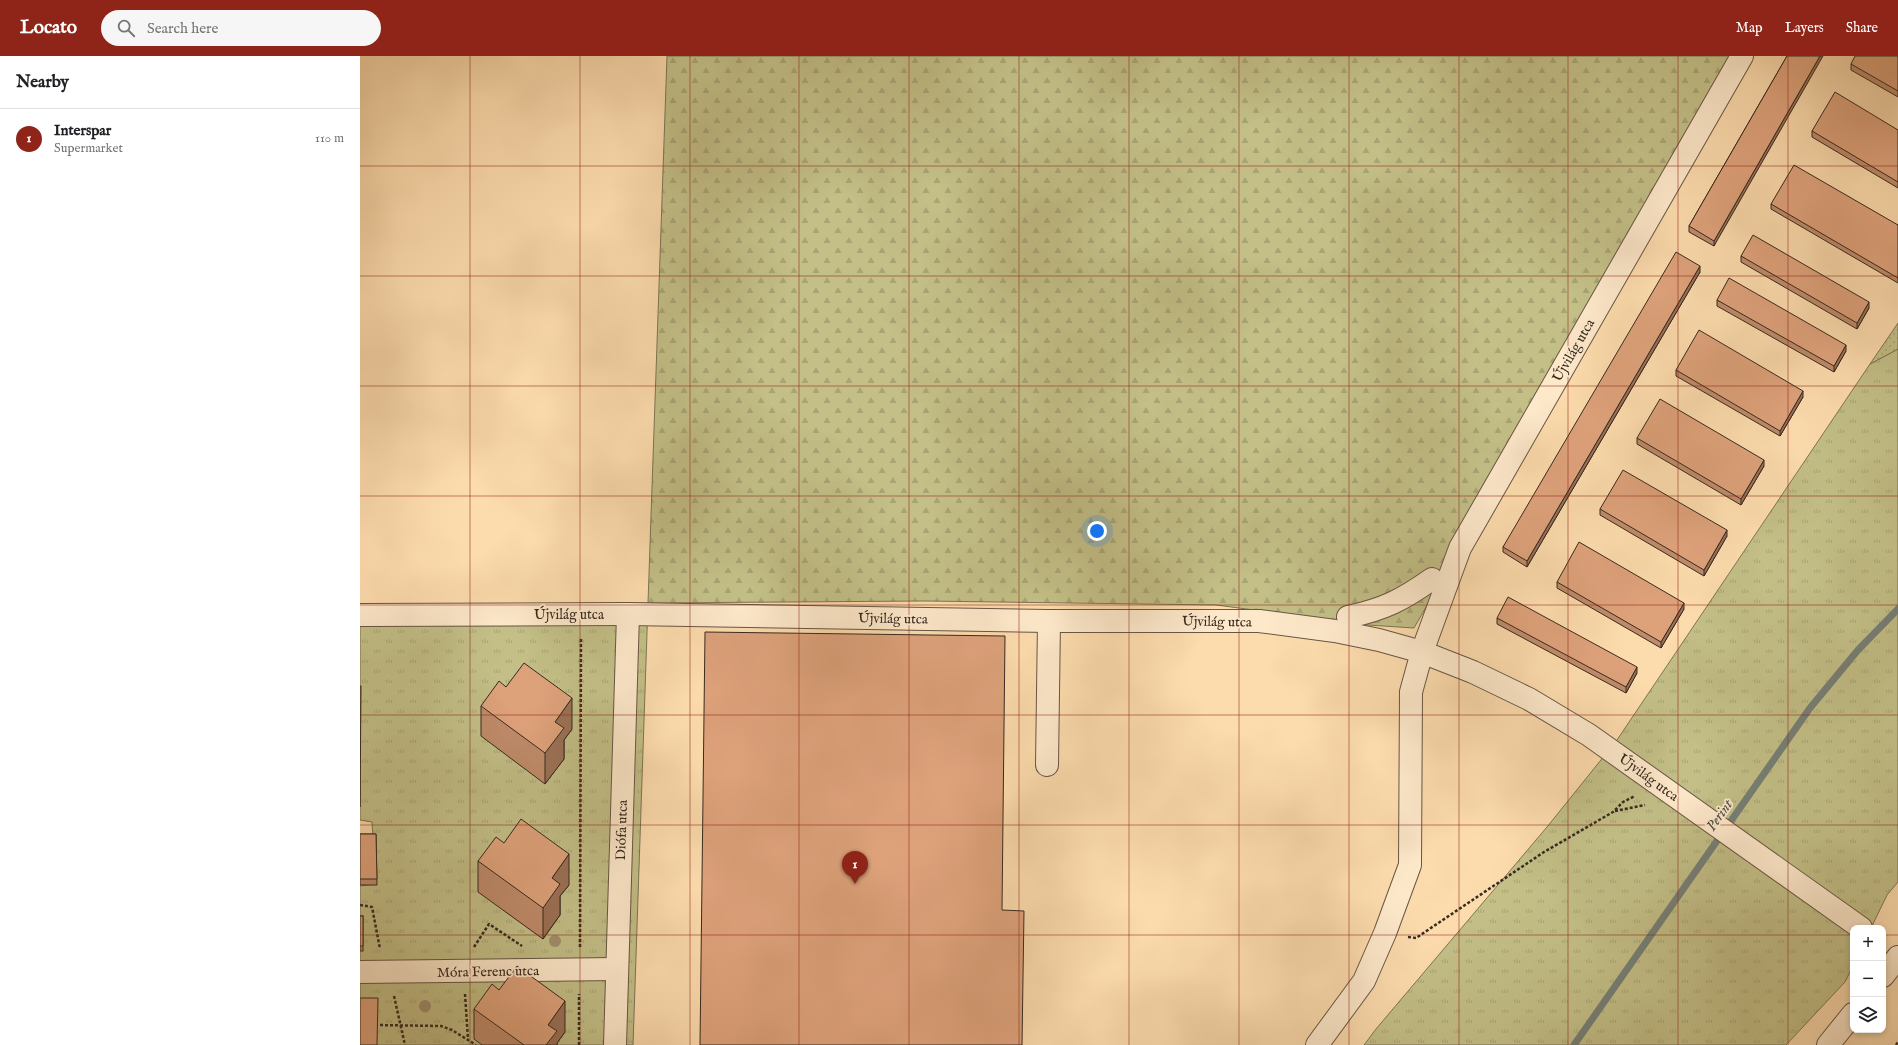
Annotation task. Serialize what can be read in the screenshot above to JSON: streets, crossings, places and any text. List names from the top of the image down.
{
  "streets": {
    "street": ["Újvilág utca", "Diófa utca", "Móra Ferenc utca"]
  },
  "crossings": [
    ["Újvilág utca", "Diófa utca"],
    ["Diófa utca", "Móra Ferenc utca"]
  ],
  "water": ["Perint"],
  "page": {
    "header": "Locato",
    "search": "Search here",
    "nav": ["Map", "Layers", "Share"],
    "heading": "Nearby",
    "list": [
      {
        "mark": "1",
        "name": "Interspar",
        "note": "Supermarket",
        "value": "110 m"
      }
    ],
    "pins": "1",
    "map_buttons": ["+", "−"]
  }
}
